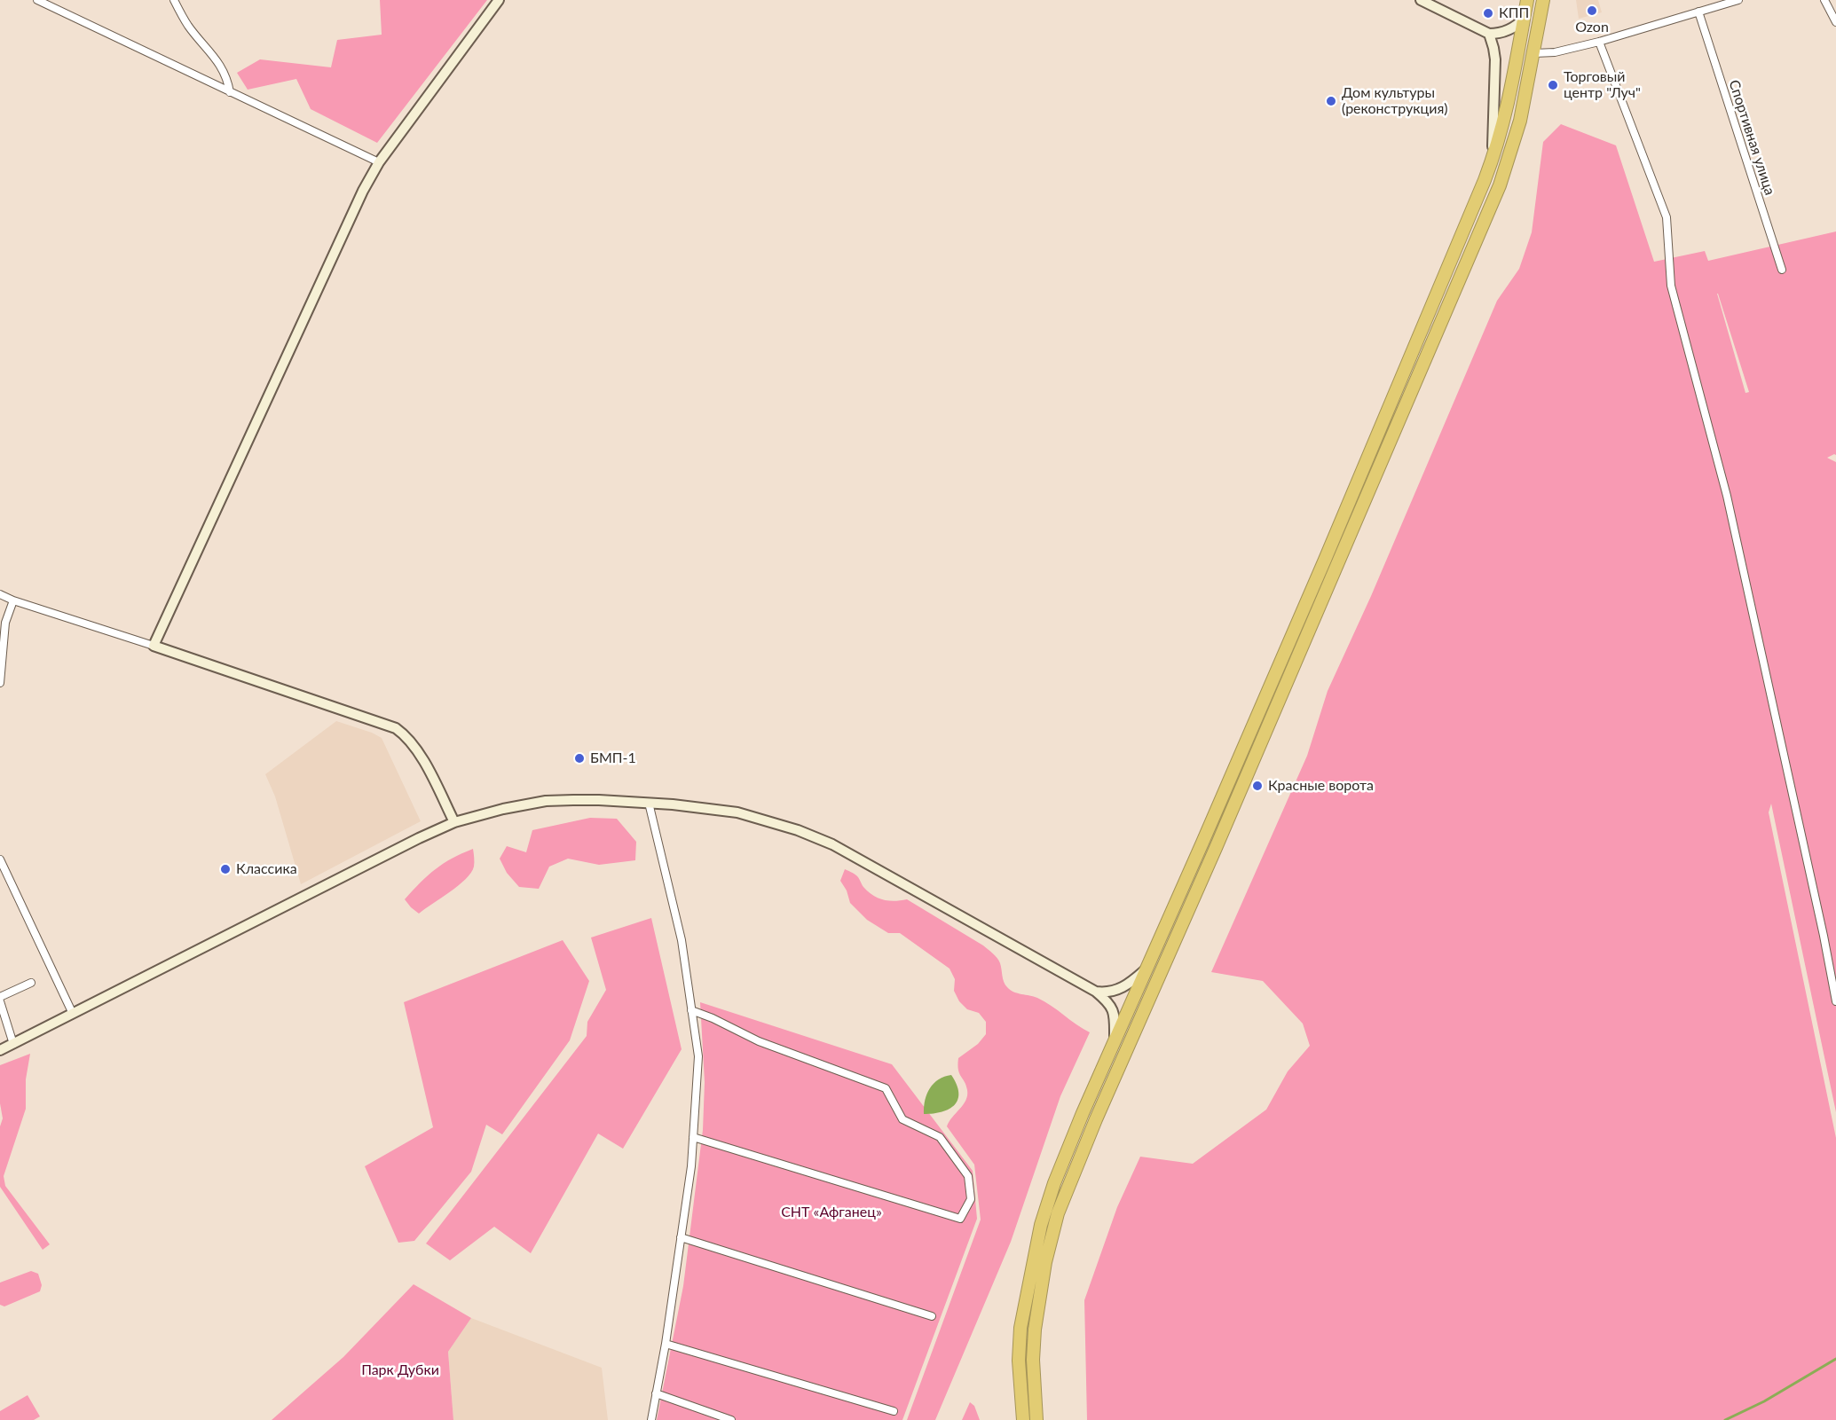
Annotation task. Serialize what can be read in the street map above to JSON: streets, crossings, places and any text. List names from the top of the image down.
{
  "streets": {
    "street": ["Спортивная улица"]
  },
  "parks": ["СНТ «Афганец»", "Парк Дубки"],
  "places": [
    "Ozon",
    "КПП",
    "Торговый центр \"Луч\"",
    "Дом культуры (реконструкция)",
    "БМП-1",
    "Красные ворота",
    "Классика"
  ]
}
